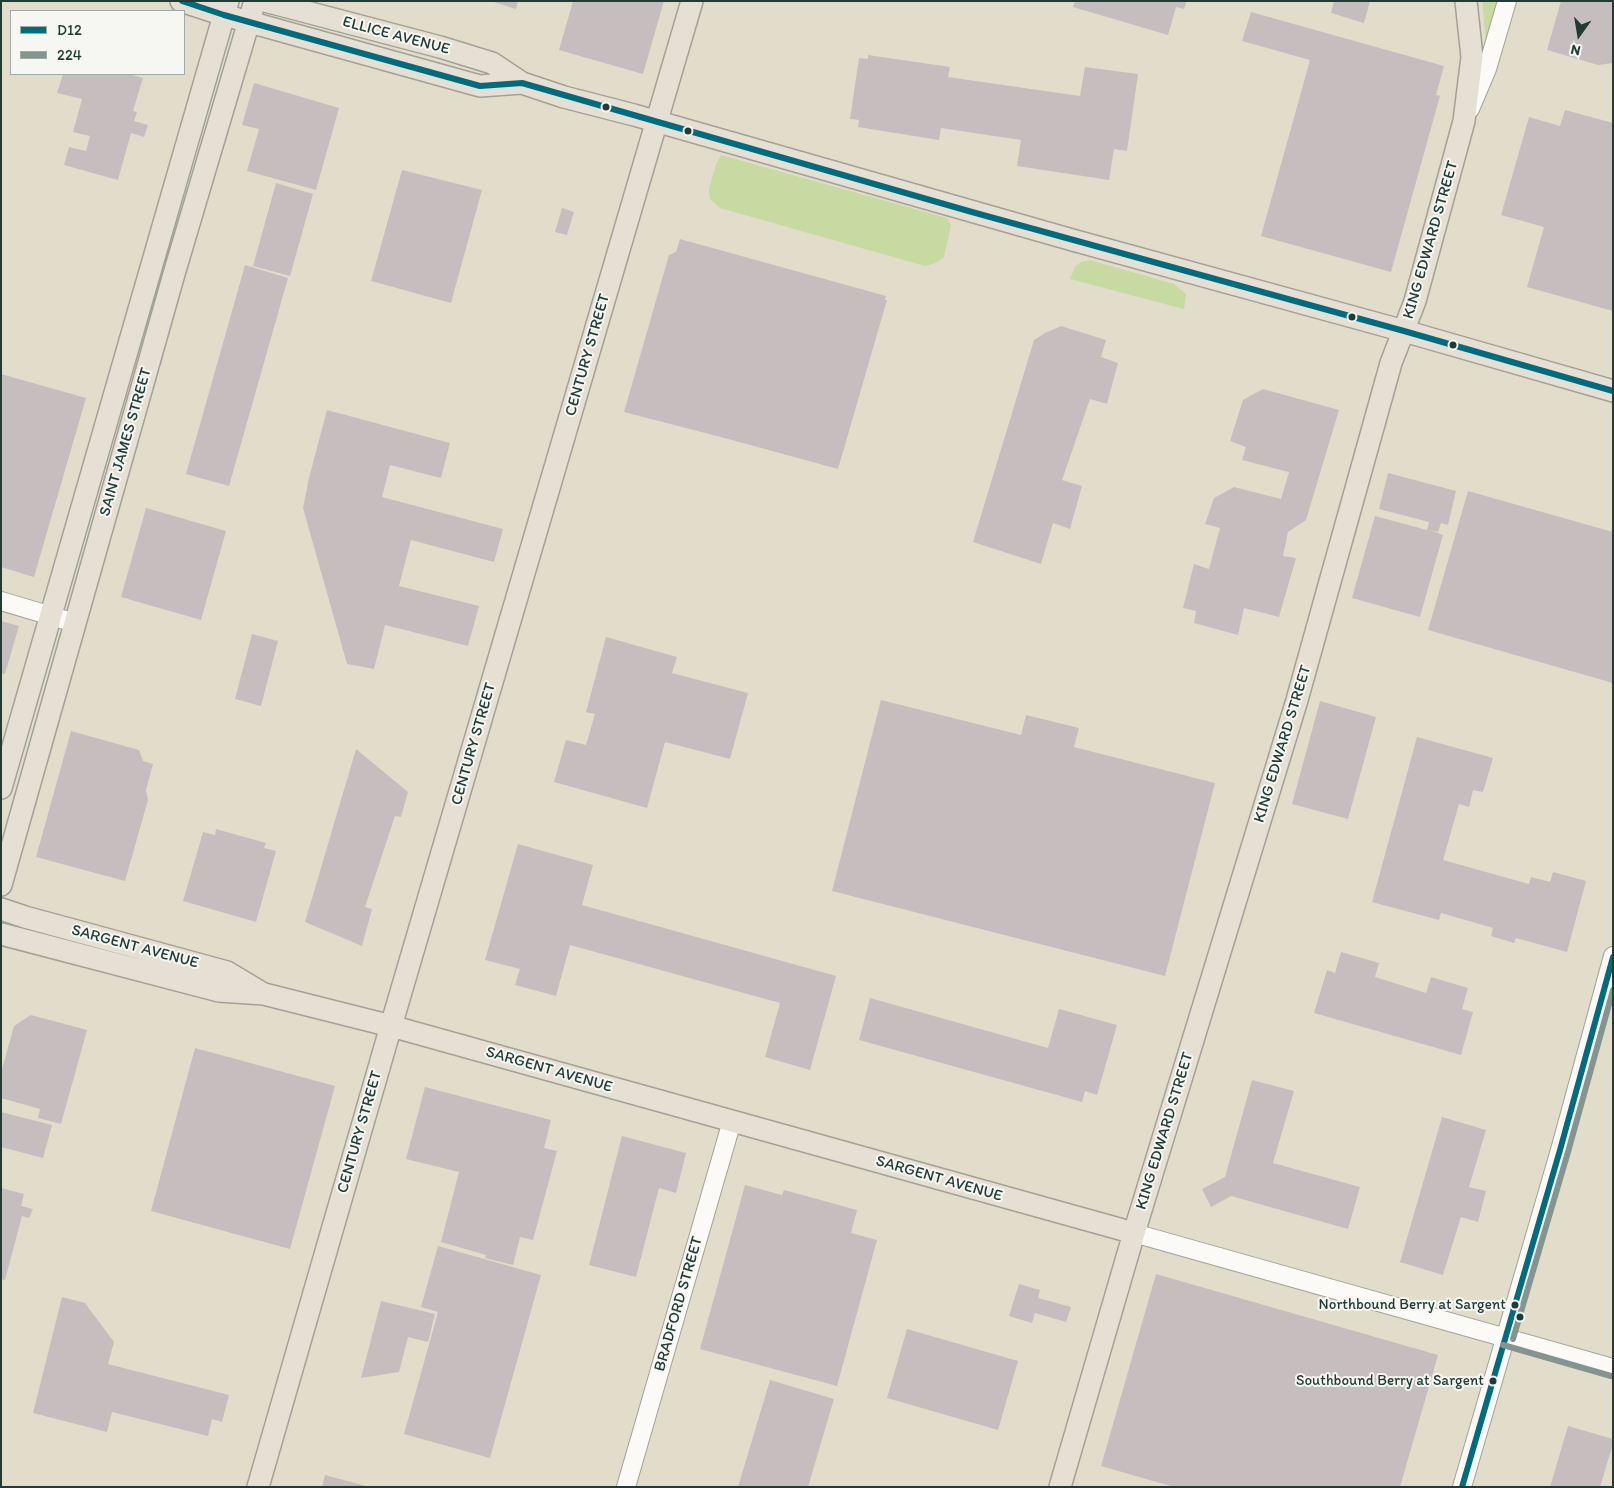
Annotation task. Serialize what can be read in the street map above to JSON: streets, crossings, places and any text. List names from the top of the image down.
{
  "streets": {
    "main road": [
      "ELLICE AVENUE",
      "KING EDWARD STREET",
      "CENTURY STREET",
      "SAINT JAMES STREET",
      "SARGENT AVENUE"
    ],
    "street": ["BRADFORD STREET"]
  },
  "crossings": [
    ["ELLICE AVENUE", "KING EDWARD STREET"],
    ["ELLICE AVENUE", "CENTURY STREET"],
    ["ELLICE AVENUE", "SAINT JAMES STREET"],
    ["KING EDWARD STREET", "SARGENT AVENUE"],
    ["CENTURY STREET", "SARGENT AVENUE"],
    ["SARGENT AVENUE", "BRADFORD STREET"]
  ],
  "places": ["Northbound Berry at Sargent", "Southbound Berry at Sargent"],
  "lines": ["transit line D12", "transit line 224"],
  "legend": ["D12", "224"],
  "north": "bottom"
}
